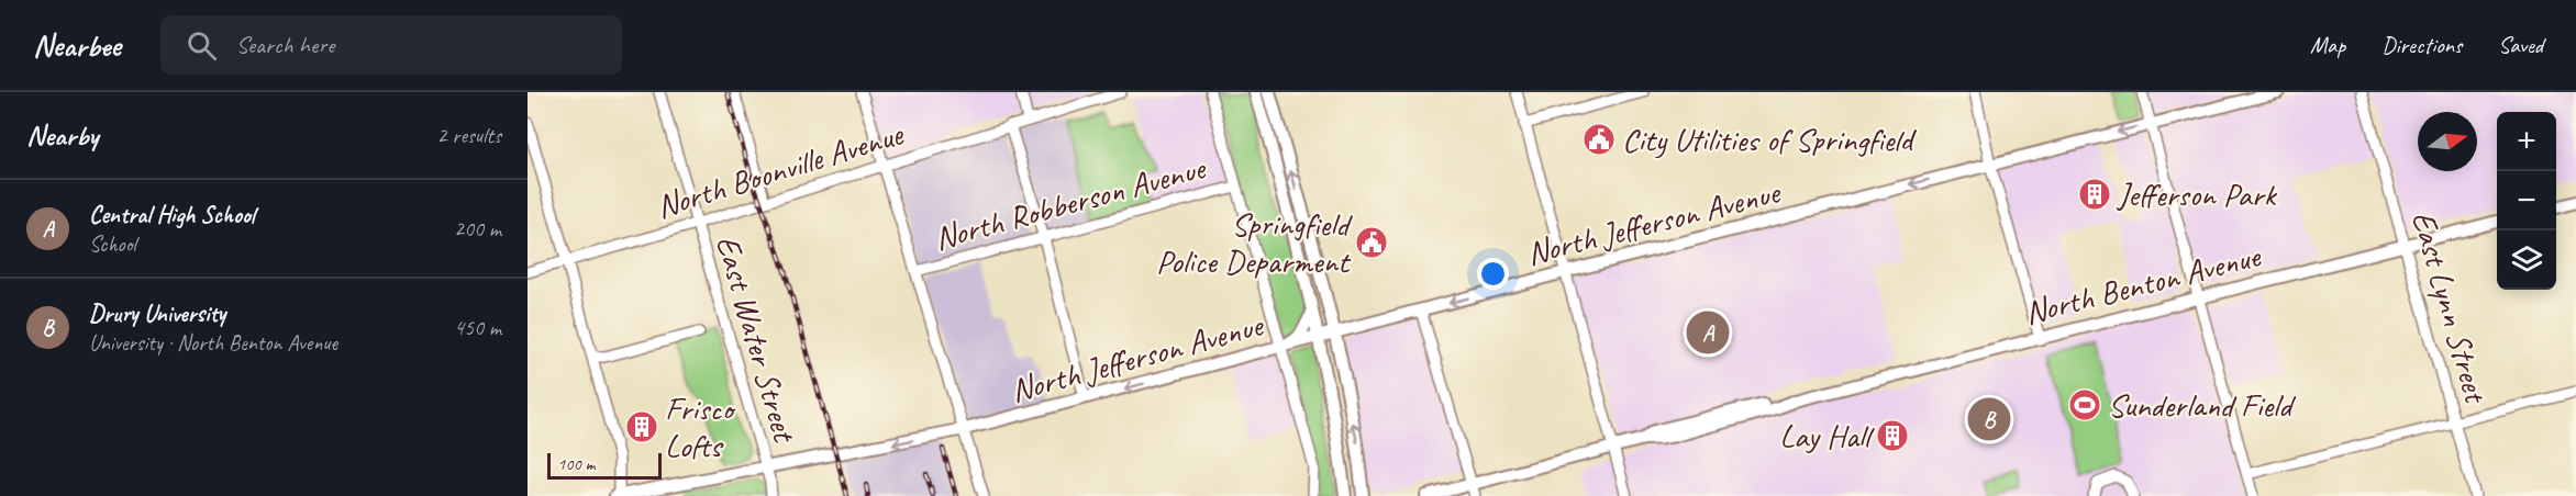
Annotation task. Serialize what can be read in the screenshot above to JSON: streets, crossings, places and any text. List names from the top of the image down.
{
  "streets": {
    "main road": ["North Jefferson Avenue", "North Benton Avenue"],
    "street": [
      "North Boonville Avenue",
      "North Robberson Avenue",
      "East Lynn Street",
      "East Water Street"
    ]
  },
  "crossings": [
    ["North Boonville Avenue", "East Water Street"],
    ["North Jefferson Avenue", "East Water Street"],
    ["North Benton Avenue", "East Lynn Street"]
  ],
  "one_way": ["North Jefferson Avenue"],
  "places": {
    "public building": ["City Utilities of Springfield", "Springfield Police Deparment"],
    "building": ["Jefferson Park", "Frisco Lofts", "Lay Hall"],
    "sports": ["Sunderland Field"]
  },
  "scale_bar": "100 m",
  "north": "right",
  "page": {
    "header": "Nearbee",
    "search": "Search here",
    "nav": ["Map", "Directions", "Saved"],
    "heading": ["Nearby", "2 results"],
    "map_buttons": ["+", "−"],
    "list": [
      {
        "mark": "A",
        "name": "Central High School",
        "note": "School",
        "value": "200 m"
      },
      {
        "mark": "B",
        "name": "Drury University",
        "note": "University · North Benton Avenue",
        "value": "450 m"
      }
    ],
    "pins": ["A", "B"],
    "scale": "100 m"
  }
}
